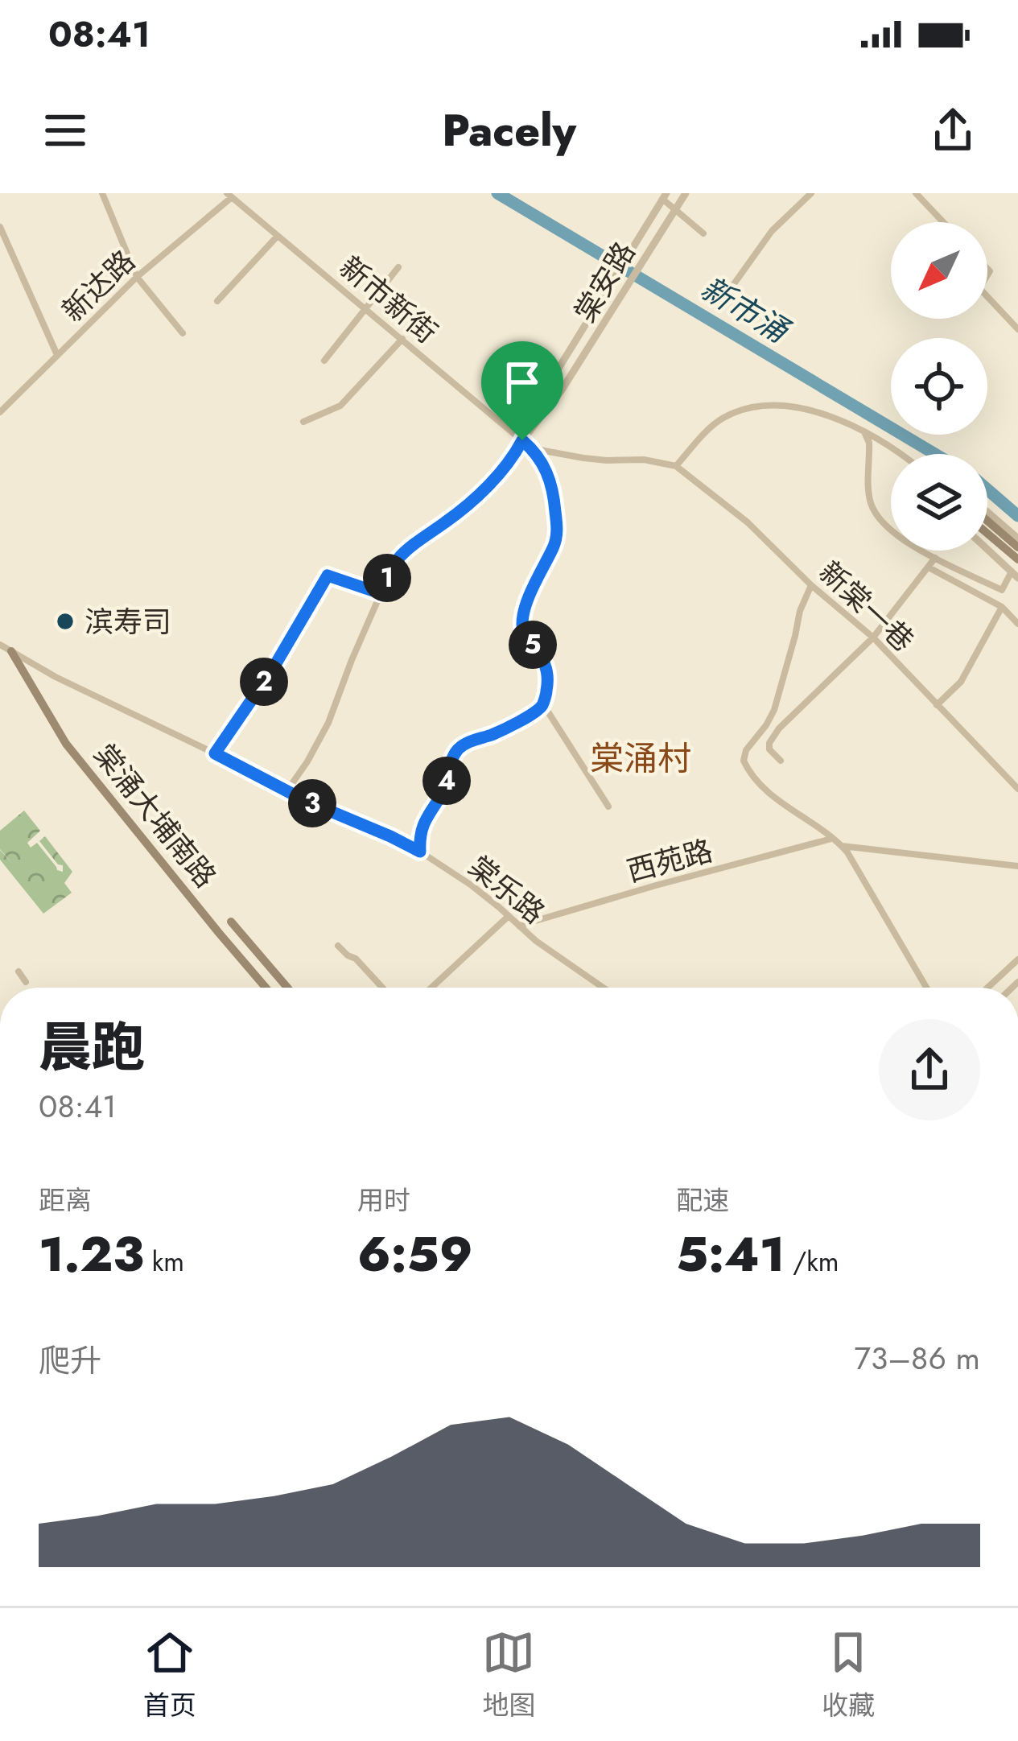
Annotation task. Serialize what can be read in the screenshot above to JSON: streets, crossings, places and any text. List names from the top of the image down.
{
  "streets": {
    "main road": ["棠涌大埔南路"],
    "street": [
      "棠安路",
      "新达路",
      "新市新街",
      "新棠一巷",
      "西苑路",
      "棠乐路"
    ]
  },
  "crossings": [
    ["棠安路", "新市新街"],
    ["新达路", "新市新街"],
    ["西苑路", "棠乐路"]
  ],
  "districts": ["棠涌村"],
  "water": ["新市涌"],
  "places": ["滨寿司"],
  "north": "bottom left",
  "page": {
    "status": "08:41",
    "header": "Pacely",
    "pins": [
      "1",
      "5",
      "2",
      "4",
      "3"
    ],
    "heading": ["晨跑", "08:41"],
    "stats": [
      ["距离", "1.23 km"],
      ["用时", "6:59"],
      ["配速", "5:41 /km"]
    ],
    "chart": ["爬升", "73–86 m"],
    "tabs": ["首页", "地图", "收藏"]
  }
}
